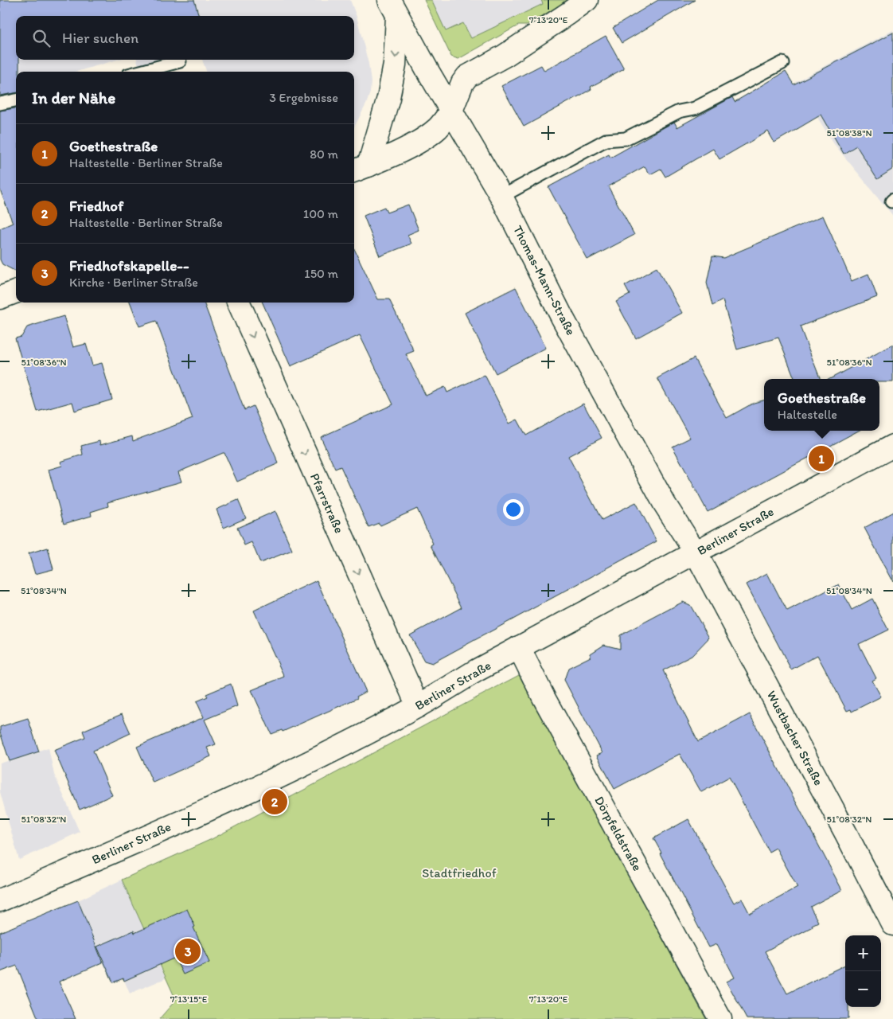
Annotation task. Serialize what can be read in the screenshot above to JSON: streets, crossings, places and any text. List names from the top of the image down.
{
  "streets": {
    "street": [
      "Thomas-Mann-Straße",
      "Pfarrstraße",
      "Berliner Straße",
      "Wustbacher Straße",
      "Dörpfeldstraße"
    ]
  },
  "crossings": [
    ["Thomas-Mann-Straße", "Berliner Straße"],
    ["Thomas-Mann-Straße", "Wustbacher Straße"],
    ["Pfarrstraße", "Berliner Straße"],
    ["Berliner Straße", "Wustbacher Straße"],
    ["Berliner Straße", "Dörpfeldstraße"]
  ],
  "one_way": ["Pfarrstraße"],
  "parks": ["Stadtfriedhof"],
  "page": {
    "search": "Hier suchen",
    "heading": ["In der Nähe", "3 Ergebnisse"],
    "list": [
      {
        "mark": "1",
        "name": "Goethestraße",
        "note": "Haltestelle · Berliner Straße",
        "value": "80 m"
      },
      {
        "mark": "2",
        "name": "Friedhof",
        "note": "Haltestelle · Berliner Straße",
        "value": "100 m"
      },
      {
        "mark": "3",
        "name": "Friedhofskapelle--",
        "note": "Kirche · Berliner Straße",
        "value": "150 m"
      }
    ],
    "popup": ["Goethestraße", "Haltestelle"],
    "pins": ["1", "2", "3"],
    "map_buttons": ["+", "−"]
  },
  "coordinates": [
    "7°13'20\"E",
    "51°08'38\"N",
    "51°08'36\"N",
    "51°08'34\"N",
    "51°08'32\"N",
    "7°13'15\"E"
  ]
}
